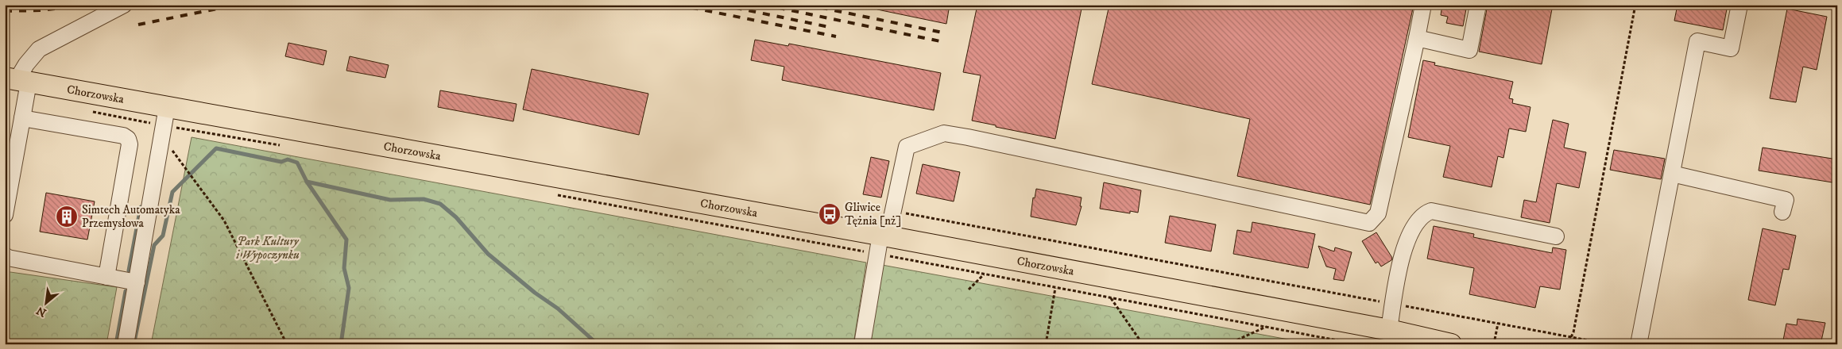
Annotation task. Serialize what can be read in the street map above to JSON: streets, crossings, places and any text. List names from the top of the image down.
{
  "streets": {
    "main road": ["Chorzowska"]
  },
  "parks": ["Park Kultury i Wypoczynku"],
  "places": {
    "bus stop": ["Gliwice Tężnia [nż]"],
    "building": ["Simtech Automatyka Przemysłowa"]
  },
  "north": "bottom left"
}
